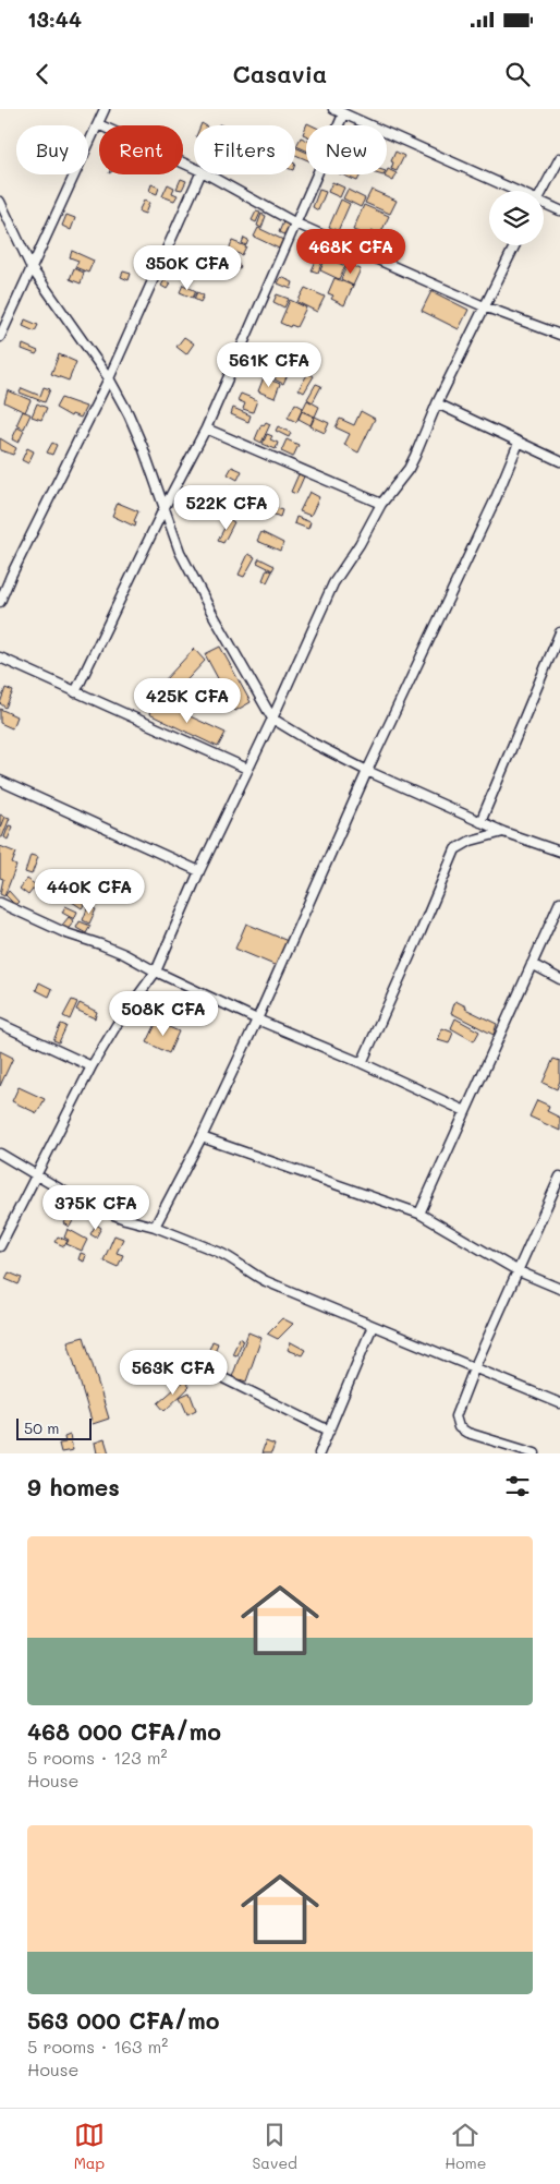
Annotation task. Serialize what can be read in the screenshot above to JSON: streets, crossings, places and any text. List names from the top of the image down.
{
  "scale_bar": "50 m",
  "page": {
    "status": "13:44",
    "header": "Casavia",
    "chip": [
      "Buy",
      "Rent",
      "Filters",
      "New"
    ],
    "price": [
      "468K CFA",
      "350K CFA",
      "561K CFA",
      "522K CFA",
      "425K CFA",
      "440K CFA",
      "508K CFA",
      "375K CFA",
      "563K CFA"
    ],
    "scale": "50 m",
    "heading": "9 homes",
    "list": [
      {
        "name": "468 000 CFA/mo",
        "note": "5 rooms · 123 m² · House"
      },
      {
        "name": "563 000 CFA/mo",
        "note": "5 rooms · 163 m² · House"
      }
    ],
    "tabs": ["Map", "Saved", "Home"]
  }
}
